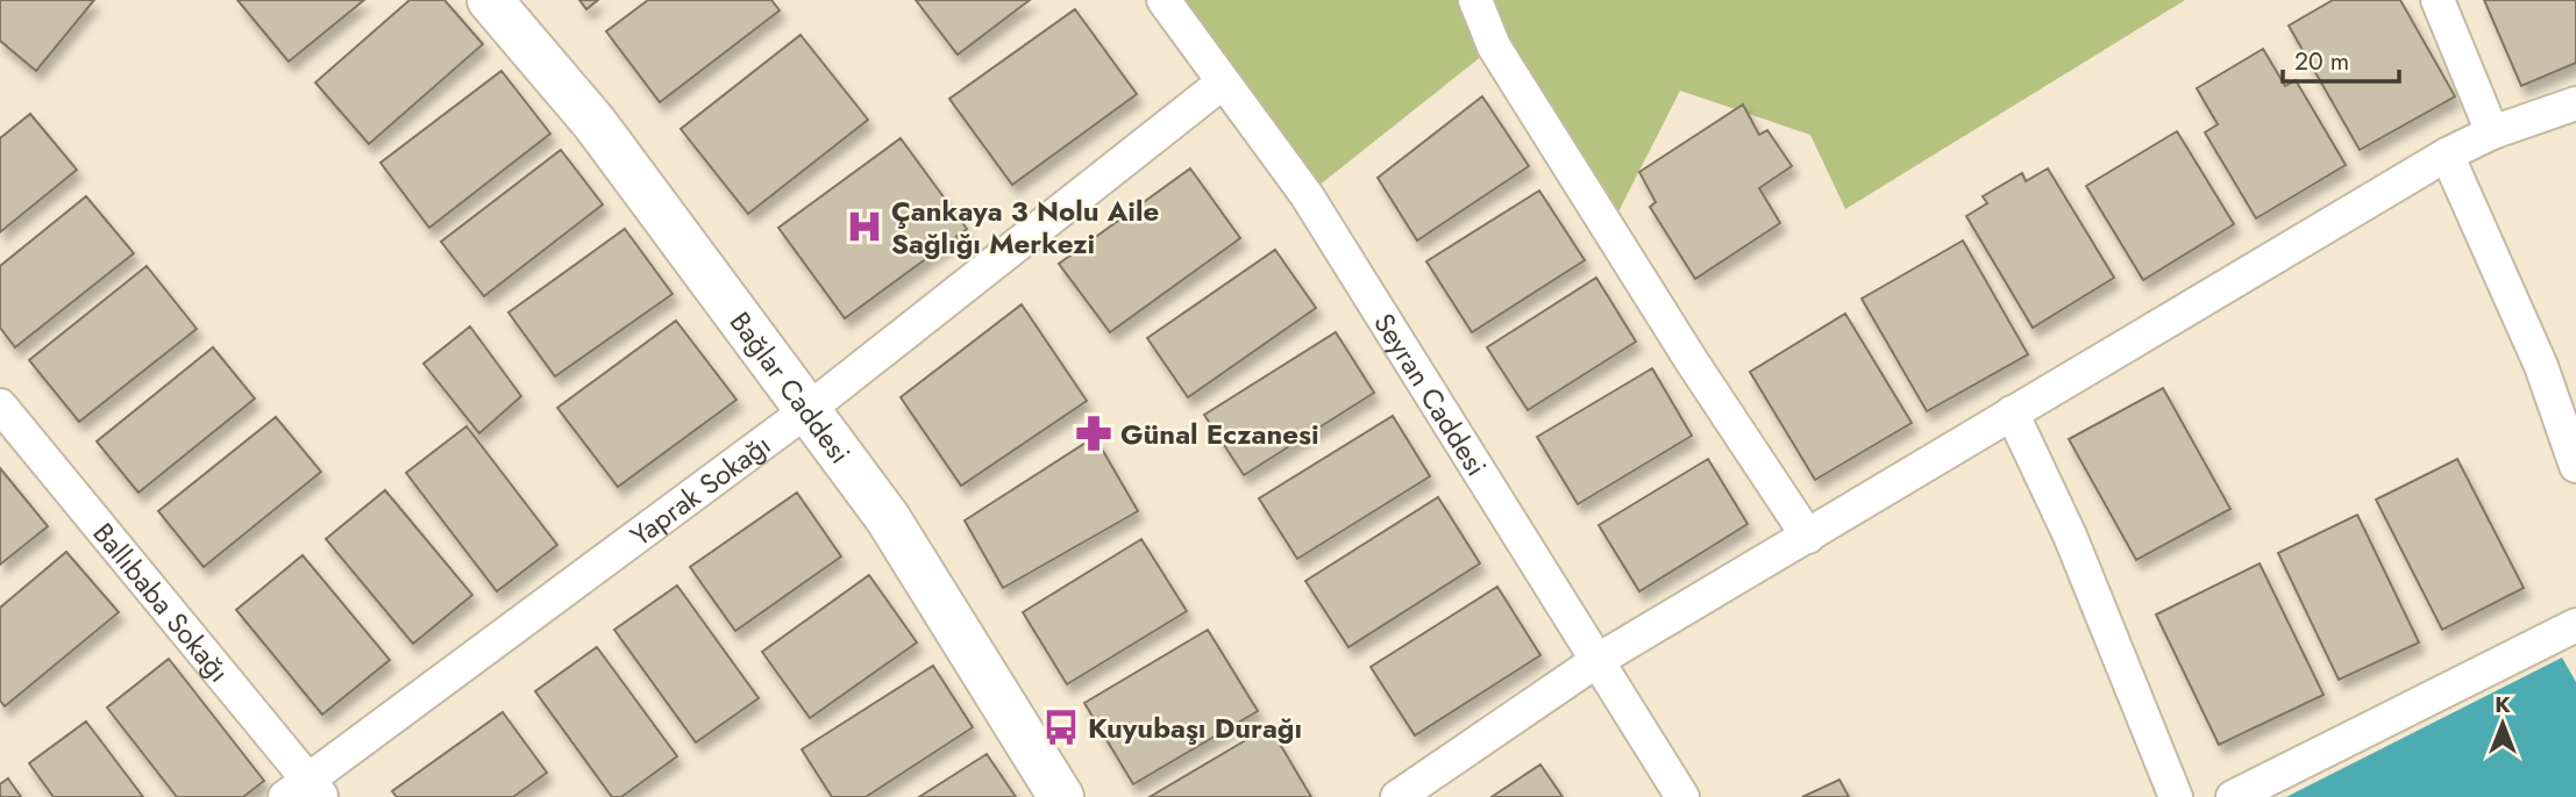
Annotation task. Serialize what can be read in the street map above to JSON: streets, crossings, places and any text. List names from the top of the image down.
{
  "streets": {
    "main road": ["Bağlar Caddesi"],
    "street": ["Seyran Caddesi", "Yaprak Sokağı", "Ballıbaba Sokağı"]
  },
  "crossings": [
    ["Bağlar Caddesi", "Yaprak Sokağı"],
    ["Seyran Caddesi", "Yaprak Sokağı"],
    ["Yaprak Sokağı", "Ballıbaba Sokağı"]
  ],
  "places": {
    "hospital": ["Çankaya 3 Nolu Aile Sağlığı Merkezi"],
    "pharmacy": ["Günal Eczanesi"],
    "bus stop": ["Kuyubaşı Durağı"]
  },
  "scale_bar": "20 m",
  "north": "top"
}
